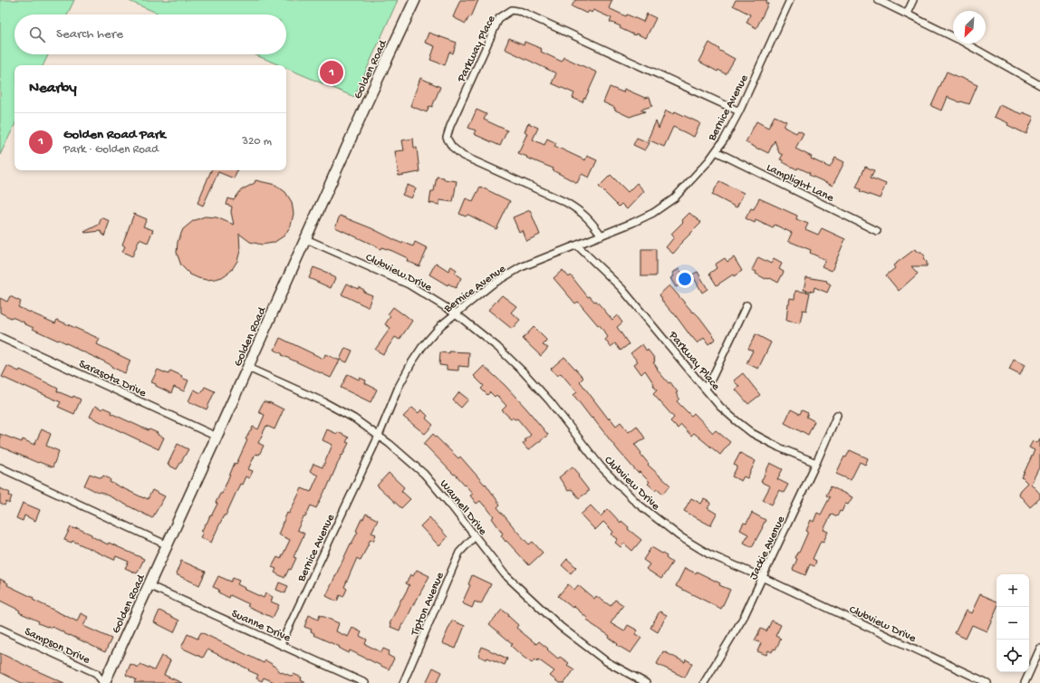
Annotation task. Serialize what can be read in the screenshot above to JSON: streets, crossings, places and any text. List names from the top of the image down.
{
  "streets": {
    "street": [
      "Parkway Place",
      "Golden Road",
      "Bernice Avenue",
      "Lamplight Lane",
      "Clubview Drive",
      "Sarasota Drive",
      "Waunell Drive",
      "Jackie Avenue",
      "Tipton Avenue",
      "Suanne Drive",
      "Sampson Drive"
    ]
  },
  "crossings": [
    ["Parkway Place", "Bernice Avenue"],
    ["Parkway Place", "Jackie Avenue"],
    ["Golden Road", "Clubview Drive"],
    ["Golden Road", "Sarasota Drive"],
    ["Golden Road", "Waunell Drive"],
    ["Golden Road", "Suanne Drive"],
    ["Golden Road", "Sampson Drive"],
    ["Bernice Avenue", "Lamplight Lane"],
    ["Bernice Avenue", "Clubview Drive"],
    ["Bernice Avenue", "Waunell Drive"],
    ["Bernice Avenue", "Suanne Drive"],
    ["Clubview Drive", "Jackie Avenue"],
    ["Waunell Drive", "Tipton Avenue"]
  ],
  "north": "bottom left",
  "page": {
    "search": "Search here",
    "pins": "1",
    "heading": "Nearby",
    "list": [
      {
        "mark": "1",
        "name": "Golden Road Park",
        "note": "Park · Golden Road",
        "value": "320 m"
      }
    ],
    "map_buttons": ["+", "−"]
  }
}
